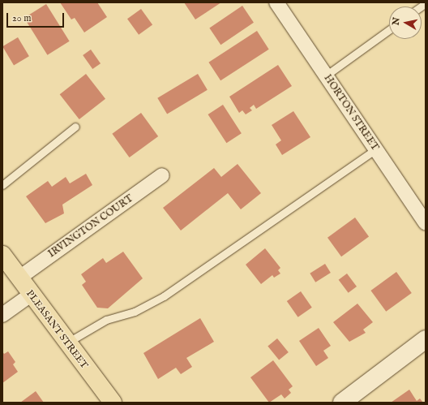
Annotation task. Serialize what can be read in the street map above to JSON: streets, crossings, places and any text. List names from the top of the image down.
{
  "streets": {
    "highway": ["PLEASANT STREET"],
    "street": ["HORTON STREET", "IRVINGTON COURT"]
  },
  "crossings": [
    ["IRVINGTON COURT", "PLEASANT STREET"]
  ],
  "scale_bar": "20 m",
  "north": "left"
}
